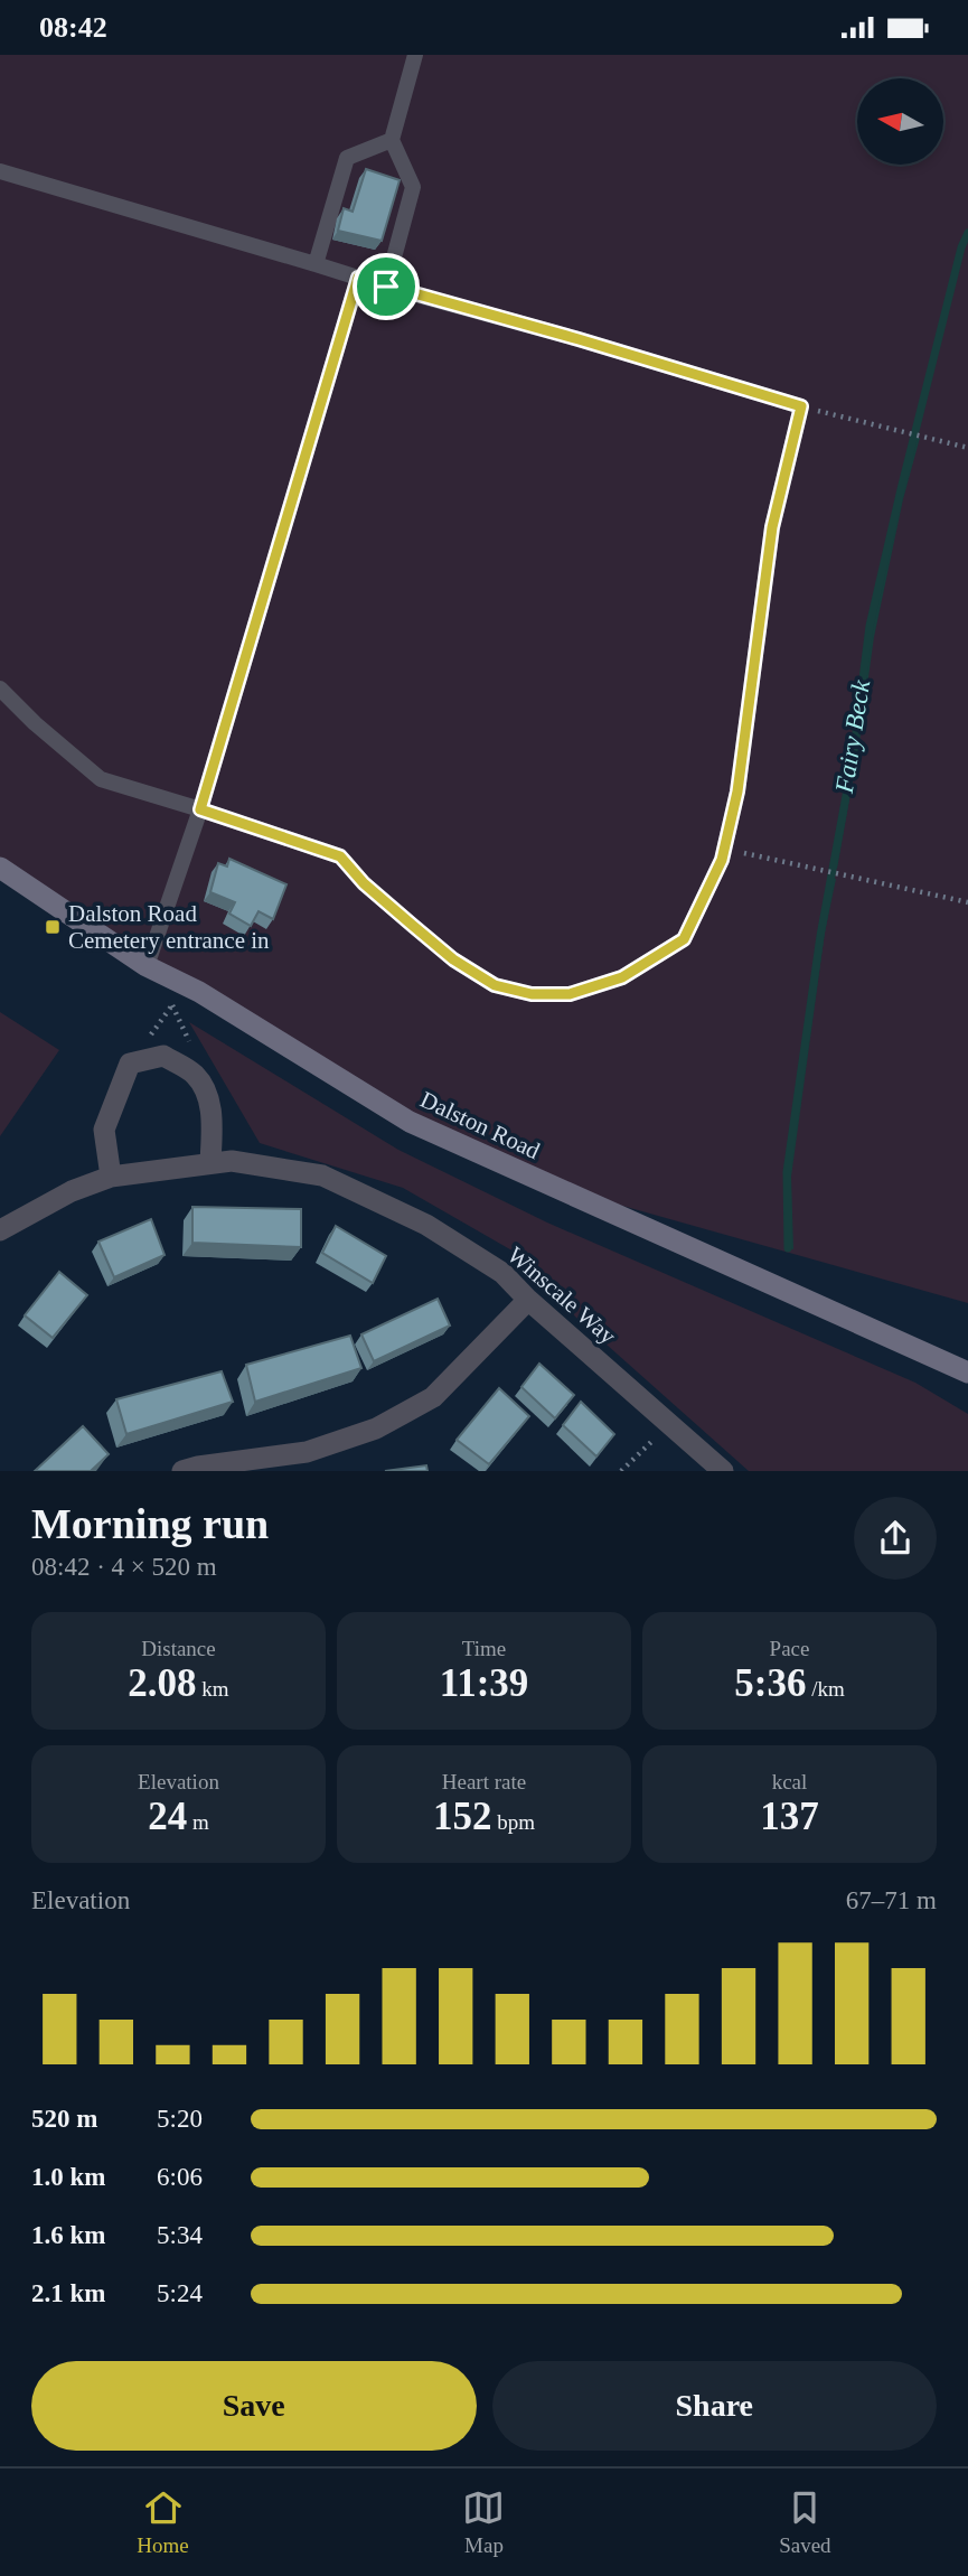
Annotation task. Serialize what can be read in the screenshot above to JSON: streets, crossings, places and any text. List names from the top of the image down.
{
  "streets": {
    "main road": ["Dalston Road"],
    "street": ["Winscale Way"]
  },
  "water": ["Fairy Beck"],
  "places": {
    "transit": ["Dalston Road Cemetery entrance in"]
  },
  "north": "left",
  "page": {
    "status": "08:42",
    "heading": ["Morning run", "08:42 · 4 × 520 m"],
    "stats": [
      ["Distance", "2.08 km"],
      ["Time", "11:39"],
      ["Pace", "5:36 /km"],
      ["Elevation", "24 m"],
      ["Heart rate", "152 bpm"],
      ["kcal", "137"]
    ],
    "chart": ["Elevation", "67–71 m"],
    "list": [
      {
        "name": "520 m",
        "note": "5:20"
      },
      {
        "name": "1.0 km",
        "note": "6:06"
      },
      {
        "name": "1.6 km",
        "note": "5:34"
      },
      {
        "name": "2.1 km",
        "note": "5:24"
      }
    ],
    "buttons": ["Save", "Share"],
    "tabs": ["Home", "Map", "Saved"]
  }
}
